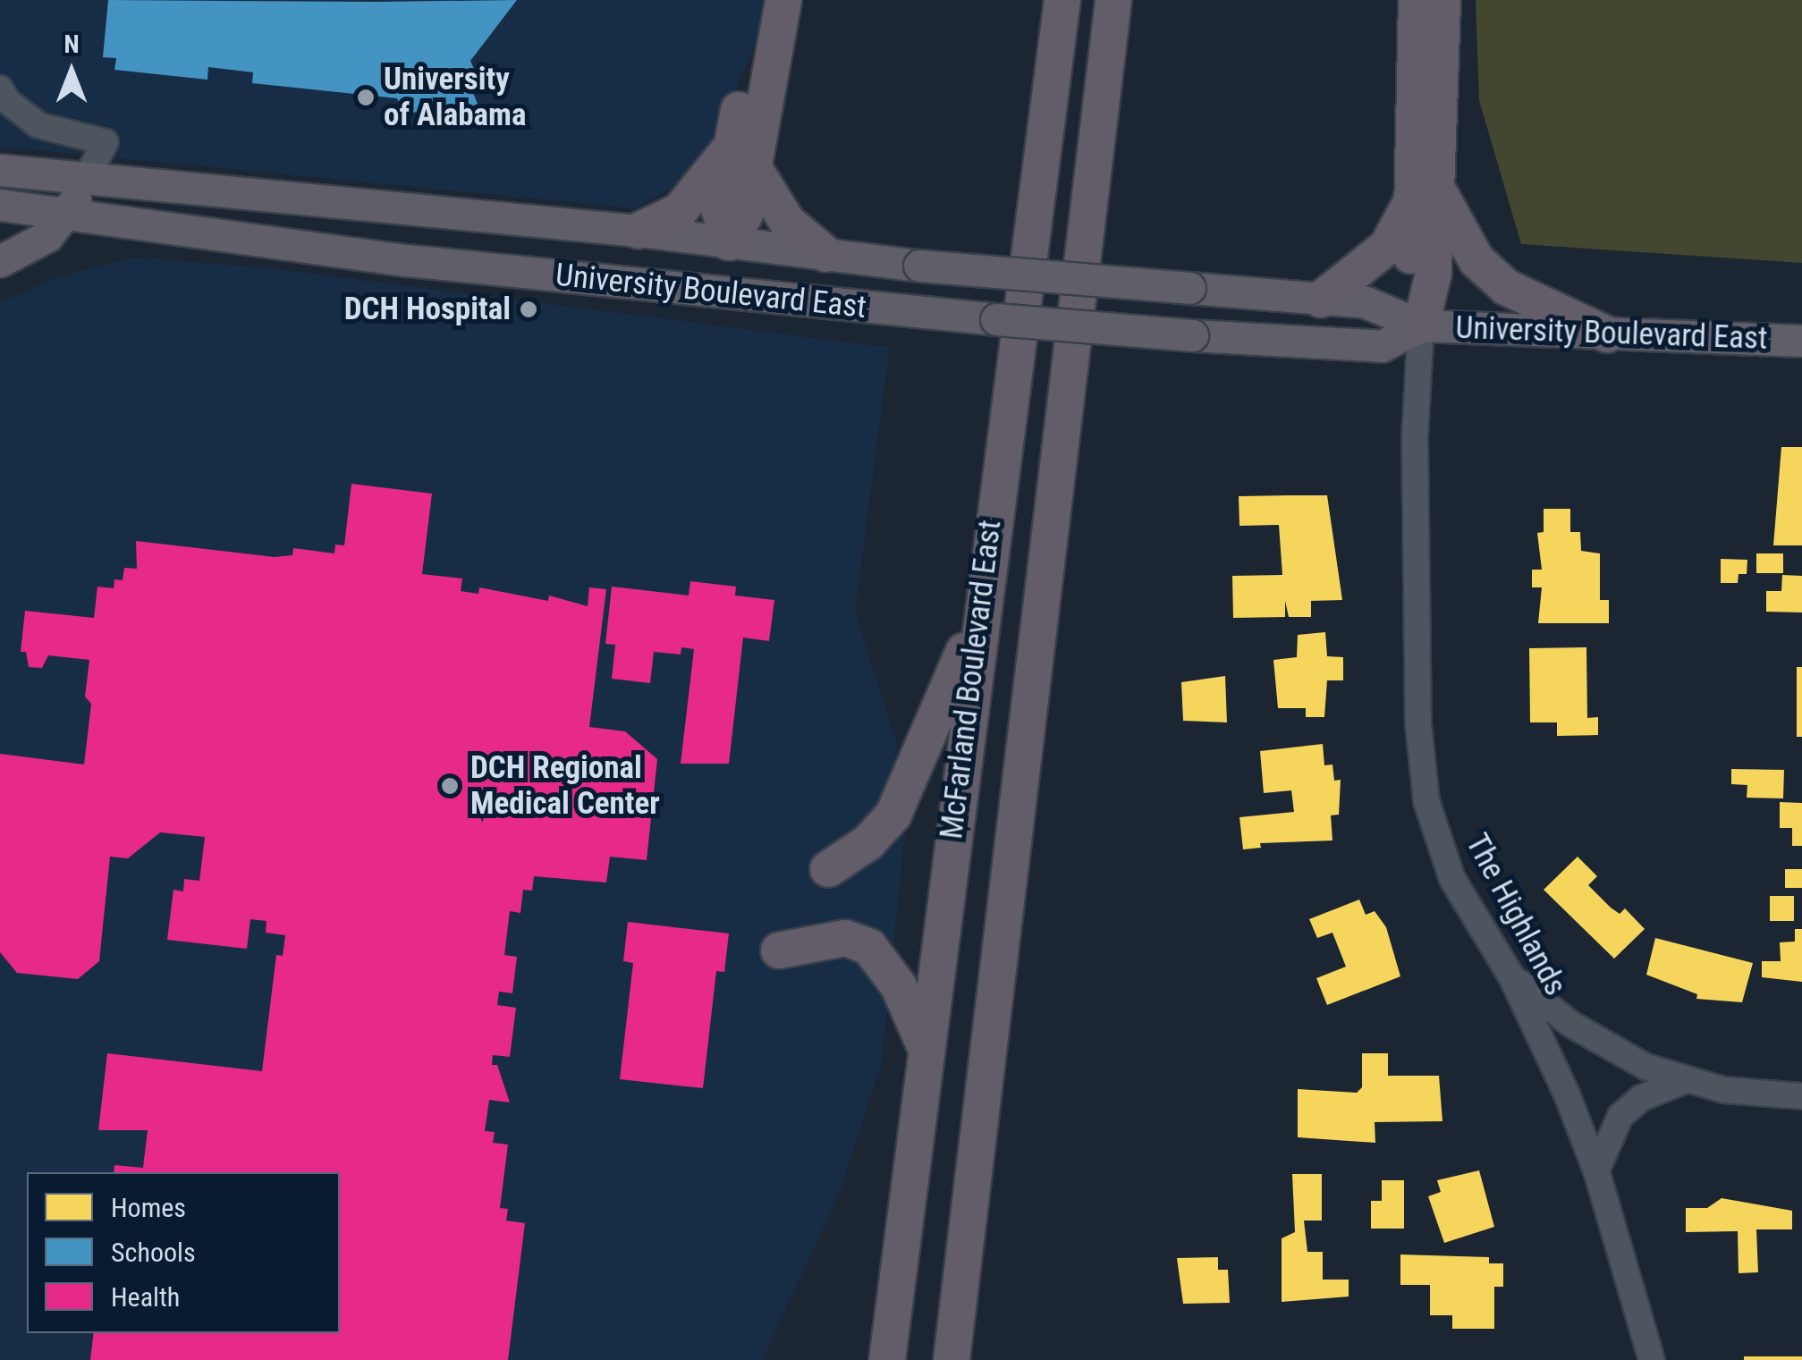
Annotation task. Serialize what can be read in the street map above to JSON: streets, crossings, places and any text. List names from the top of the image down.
{
  "streets": {
    "highway": ["McFarland Boulevard East"],
    "main road": ["University Boulevard East"],
    "street": ["The Highlands"]
  },
  "crossings": [
    ["University Boulevard East", "The Highlands"]
  ],
  "places": ["University of Alabama", "DCH Hospital", "DCH Regional Medical Center"],
  "legend": ["Homes", "Schools", "Health"],
  "north": "top"
}
